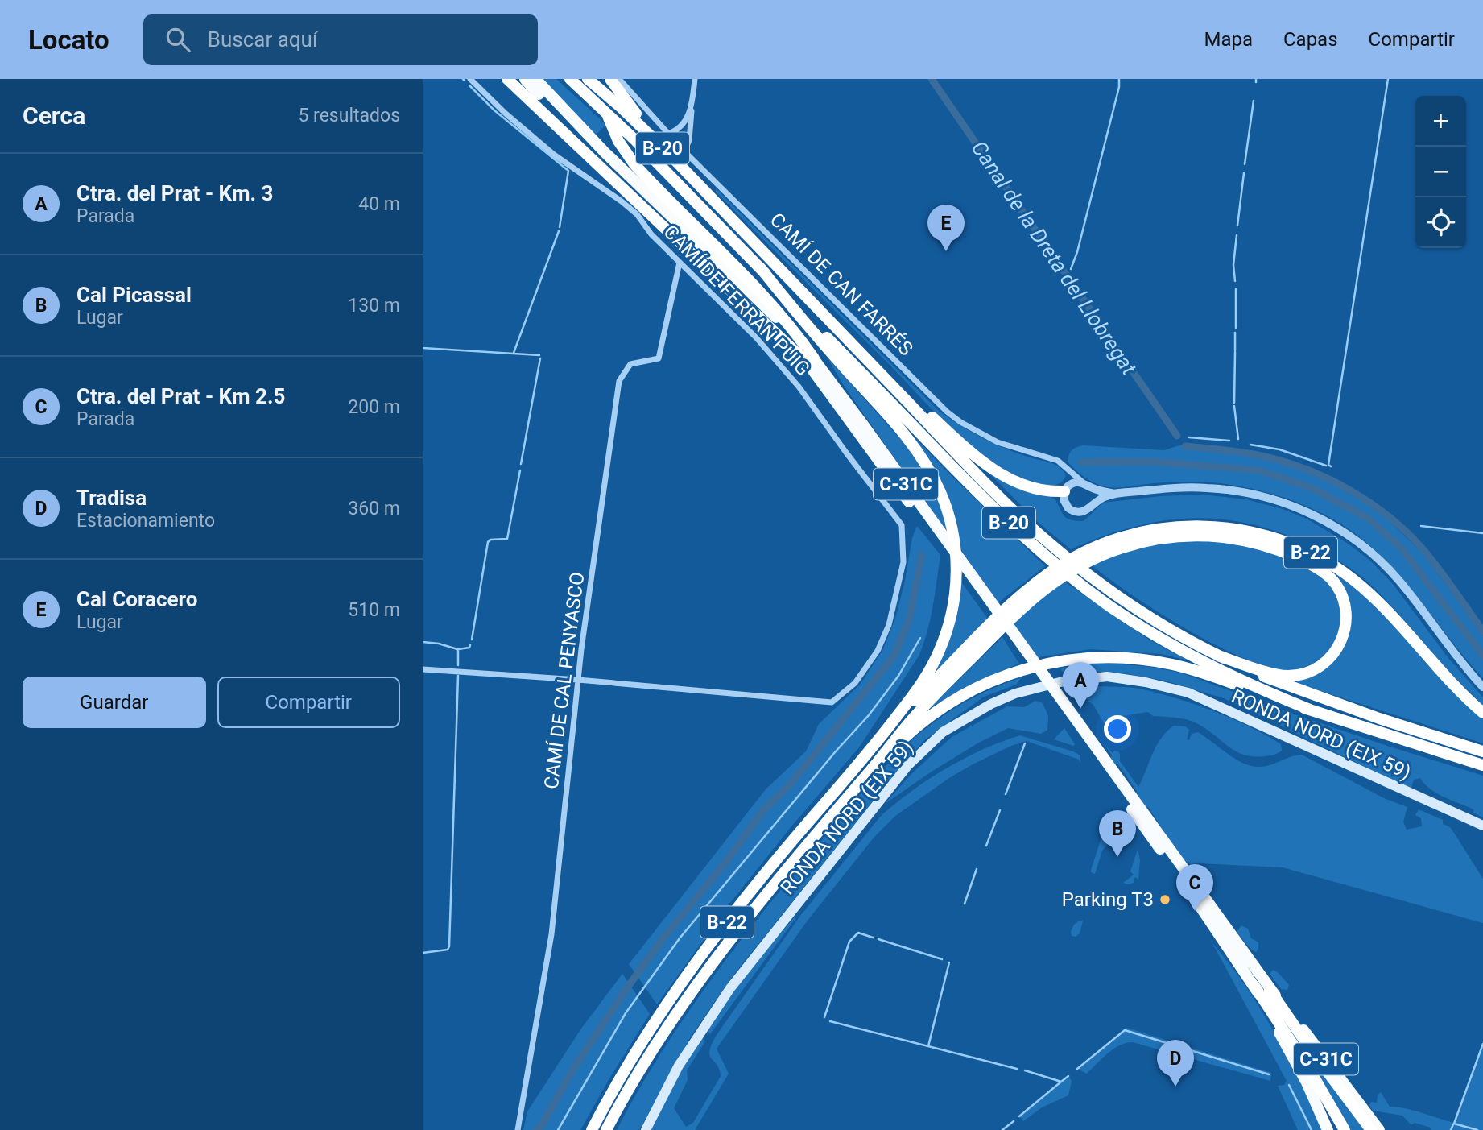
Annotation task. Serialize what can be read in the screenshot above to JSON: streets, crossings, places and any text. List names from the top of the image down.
{
  "streets": {
    "highway": ["B-20", "C-31C", "B-22"],
    "main road": ["RONDA NORD (EIX 59)"],
    "street": ["CAMÍ DE CAN FARRÉS", "CAMÍ DE FERRAN PUIG", "CAMÍ DE CAL PENYASCO"]
  },
  "crossings": [
    ["B-20", "B-22"],
    ["CAMÍ DE FERRAN PUIG", "CAMÍ DE CAL PENYASCO"]
  ],
  "water": ["Canal de la Dreta del Llobregat"],
  "places": ["Parking T3"],
  "page": {
    "header": "Locato",
    "search": "Buscar aquí",
    "nav": ["Mapa", "Capas", "Compartir"],
    "heading": ["Cerca", "5 resultados"],
    "map_buttons": ["+", "−"],
    "list": [
      {
        "mark": "A",
        "name": "Ctra. del Prat - Km. 3",
        "note": "Parada",
        "value": "40 m"
      },
      {
        "mark": "B",
        "name": "Cal Picassal",
        "note": "Lugar",
        "value": "130 m"
      },
      {
        "mark": "C",
        "name": "Ctra. del Prat - Km 2.5",
        "note": "Parada",
        "value": "200 m"
      },
      {
        "mark": "D",
        "name": "Tradisa",
        "note": "Estacionamiento",
        "value": "360 m"
      },
      {
        "mark": "E",
        "name": "Cal Coracero",
        "note": "Lugar",
        "value": "510 m"
      }
    ],
    "pins": [
      "E",
      "A",
      "B",
      "C",
      "D"
    ],
    "buttons": ["Guardar", "Compartir"]
  }
}
